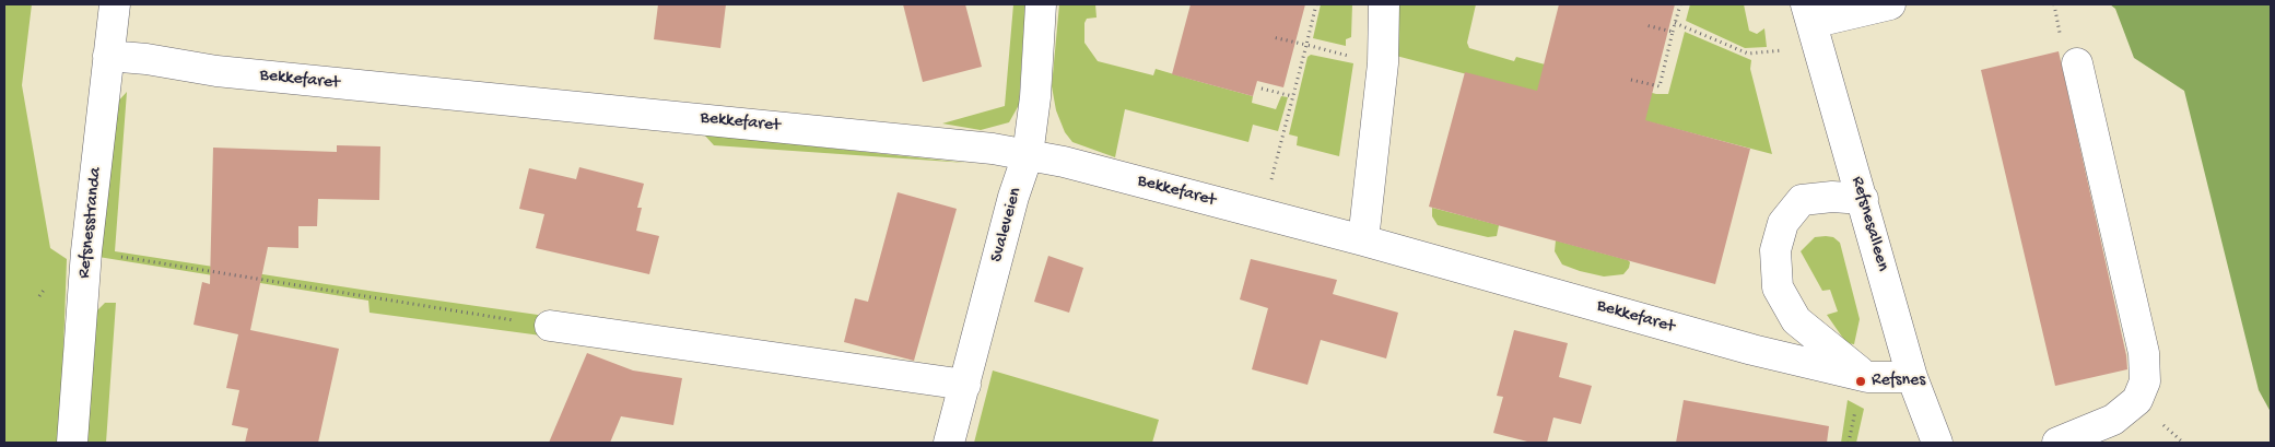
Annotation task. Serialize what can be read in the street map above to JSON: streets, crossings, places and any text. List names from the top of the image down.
{
  "streets": {
    "street": [
      "Bekkefaret",
      "Refsnesstranda",
      "Refsnesalleen",
      "Svaleveien"
    ]
  },
  "crossings": [
    ["Bekkefaret", "Refsnesstranda"],
    ["Bekkefaret", "Refsnesalleen"],
    ["Bekkefaret", "Svaleveien"]
  ],
  "places": ["Refsnes"]
}
